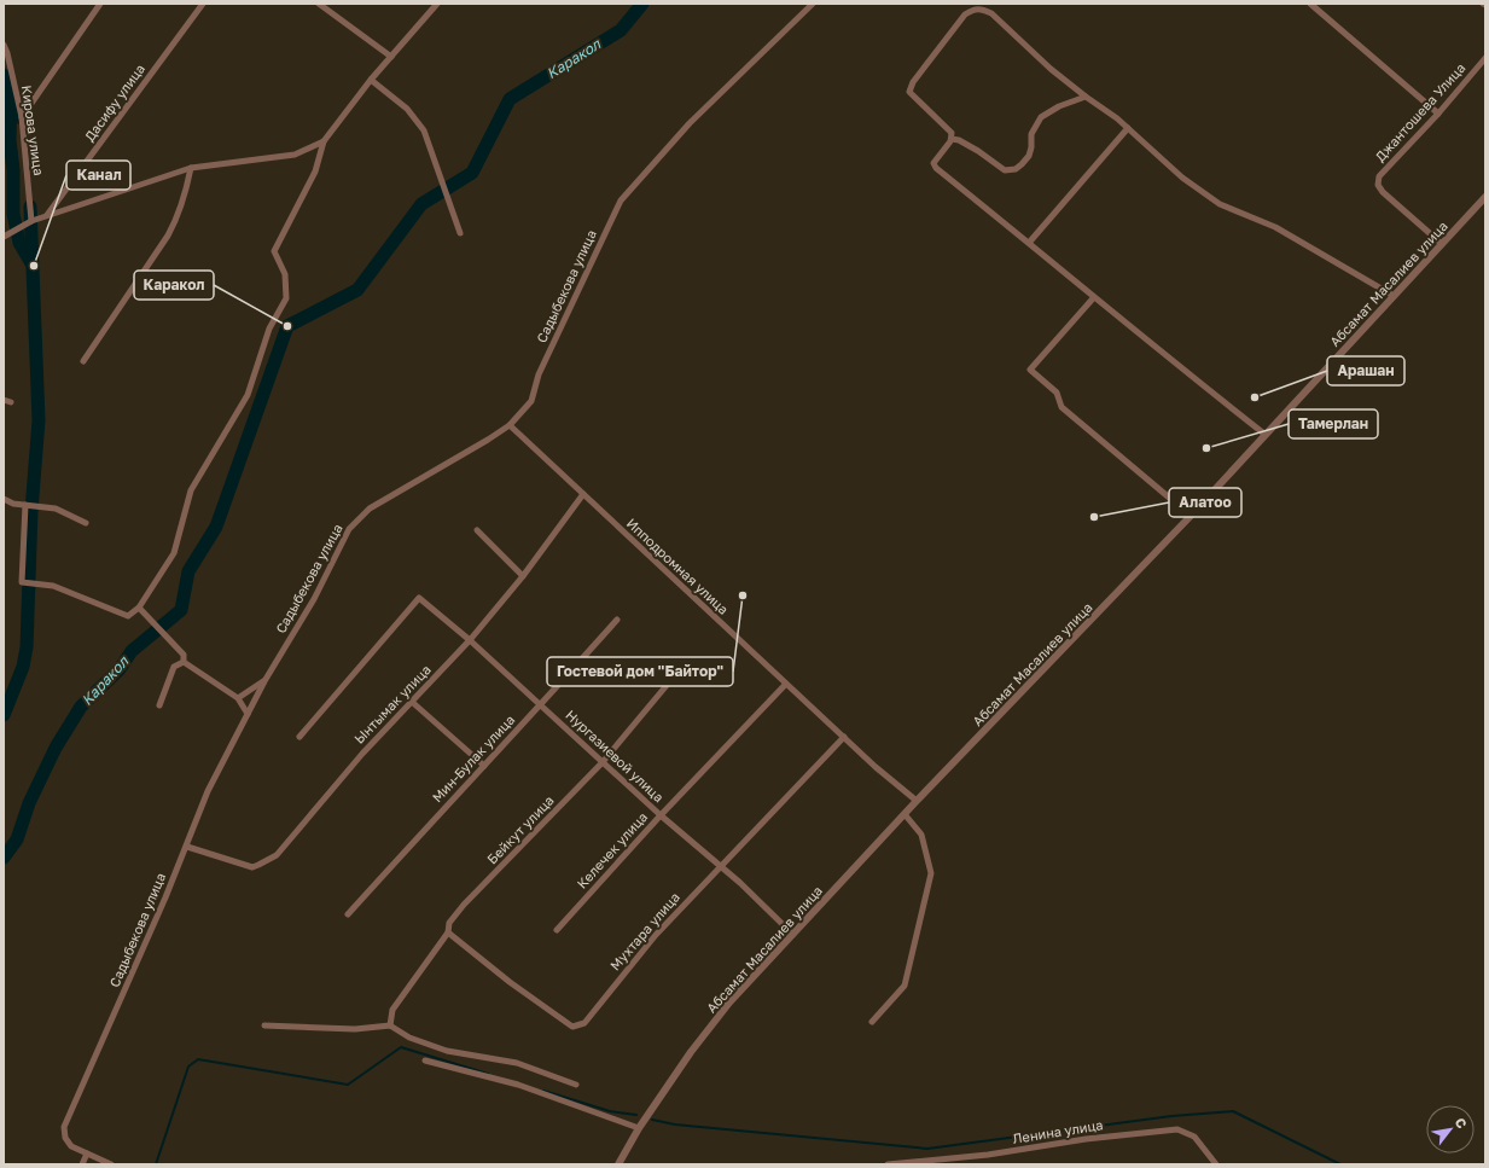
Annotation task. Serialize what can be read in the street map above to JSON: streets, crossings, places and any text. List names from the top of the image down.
{
  "streets": {
    "street": [
      "Дасифу улица",
      "Джантошева Улица",
      "Кирова улица",
      "Абсамат Масалиев улица",
      "Садыбекова улица",
      "Ипподромная улица",
      "Ынтымак улица",
      "Нургазиевой улица",
      "Мин-Булак улица",
      "Бейкут улица",
      "Келечек улица",
      "Мухтара улица",
      "Ленина улица"
    ]
  },
  "crossings": [
    ["Джантошева Улица", "Абсамат Масалиев улица"],
    ["Абсамат Масалиев улица", "Ипподромная улица"],
    ["Абсамат Масалиев улица", "Нургазиевой улица"],
    ["Садыбекова улица", "Ипподромная улица"],
    ["Садыбекова улица", "Ынтымак улица"],
    ["Ипподромная улица", "Ынтымак улица"],
    ["Ипподромная улица", "Келечек улица"],
    ["Ипподромная улица", "Мухтара улица"],
    ["Ынтымак улица", "Нургазиевой улица"],
    ["Нургазиевой улица", "Мин-Булак улица"],
    ["Нургазиевой улица", "Бейкут улица"],
    ["Нургазиевой улица", "Келечек улица"],
    ["Нургазиевой улица", "Мухтара улица"],
    ["Бейкут улица", "Мухтара улица"]
  ],
  "water": ["Каракол"],
  "places": [
    "Канал",
    "Каракол",
    "Арашан",
    "Тамерлан",
    "Алатоо",
    "Гостевой дом \"Байтор\""
  ],
  "north": "top right"
}
